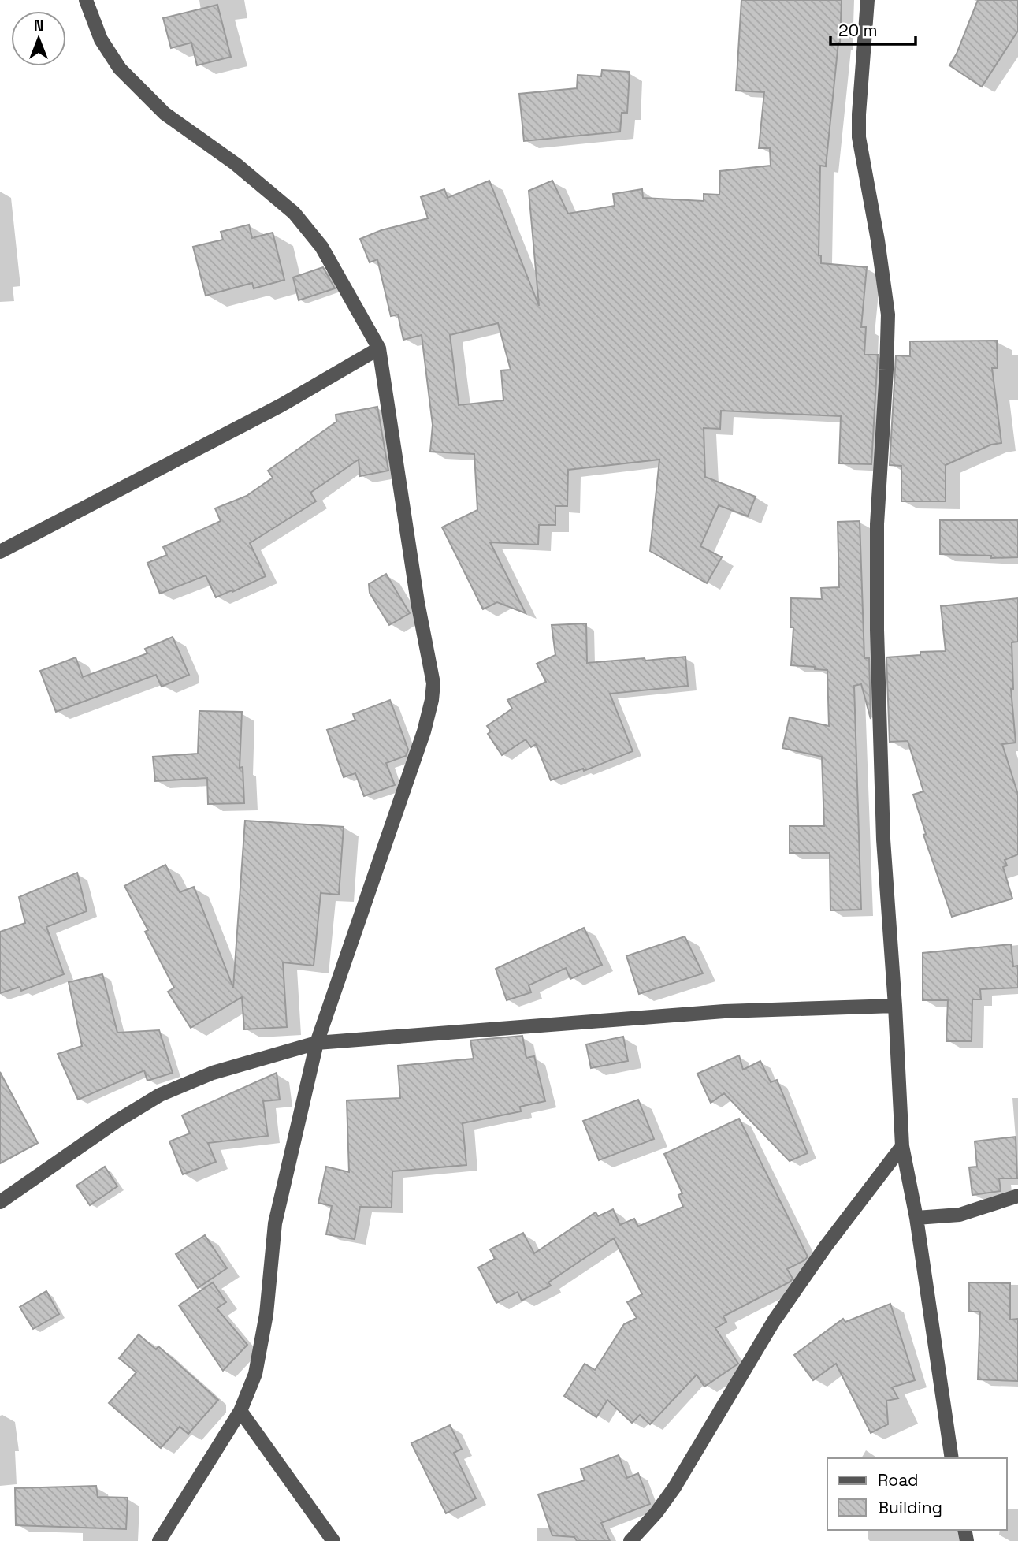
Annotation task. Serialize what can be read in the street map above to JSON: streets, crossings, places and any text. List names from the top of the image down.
{
  "legend": ["Road", "Building"],
  "scale_bar": "20 m",
  "north": "top"
}
